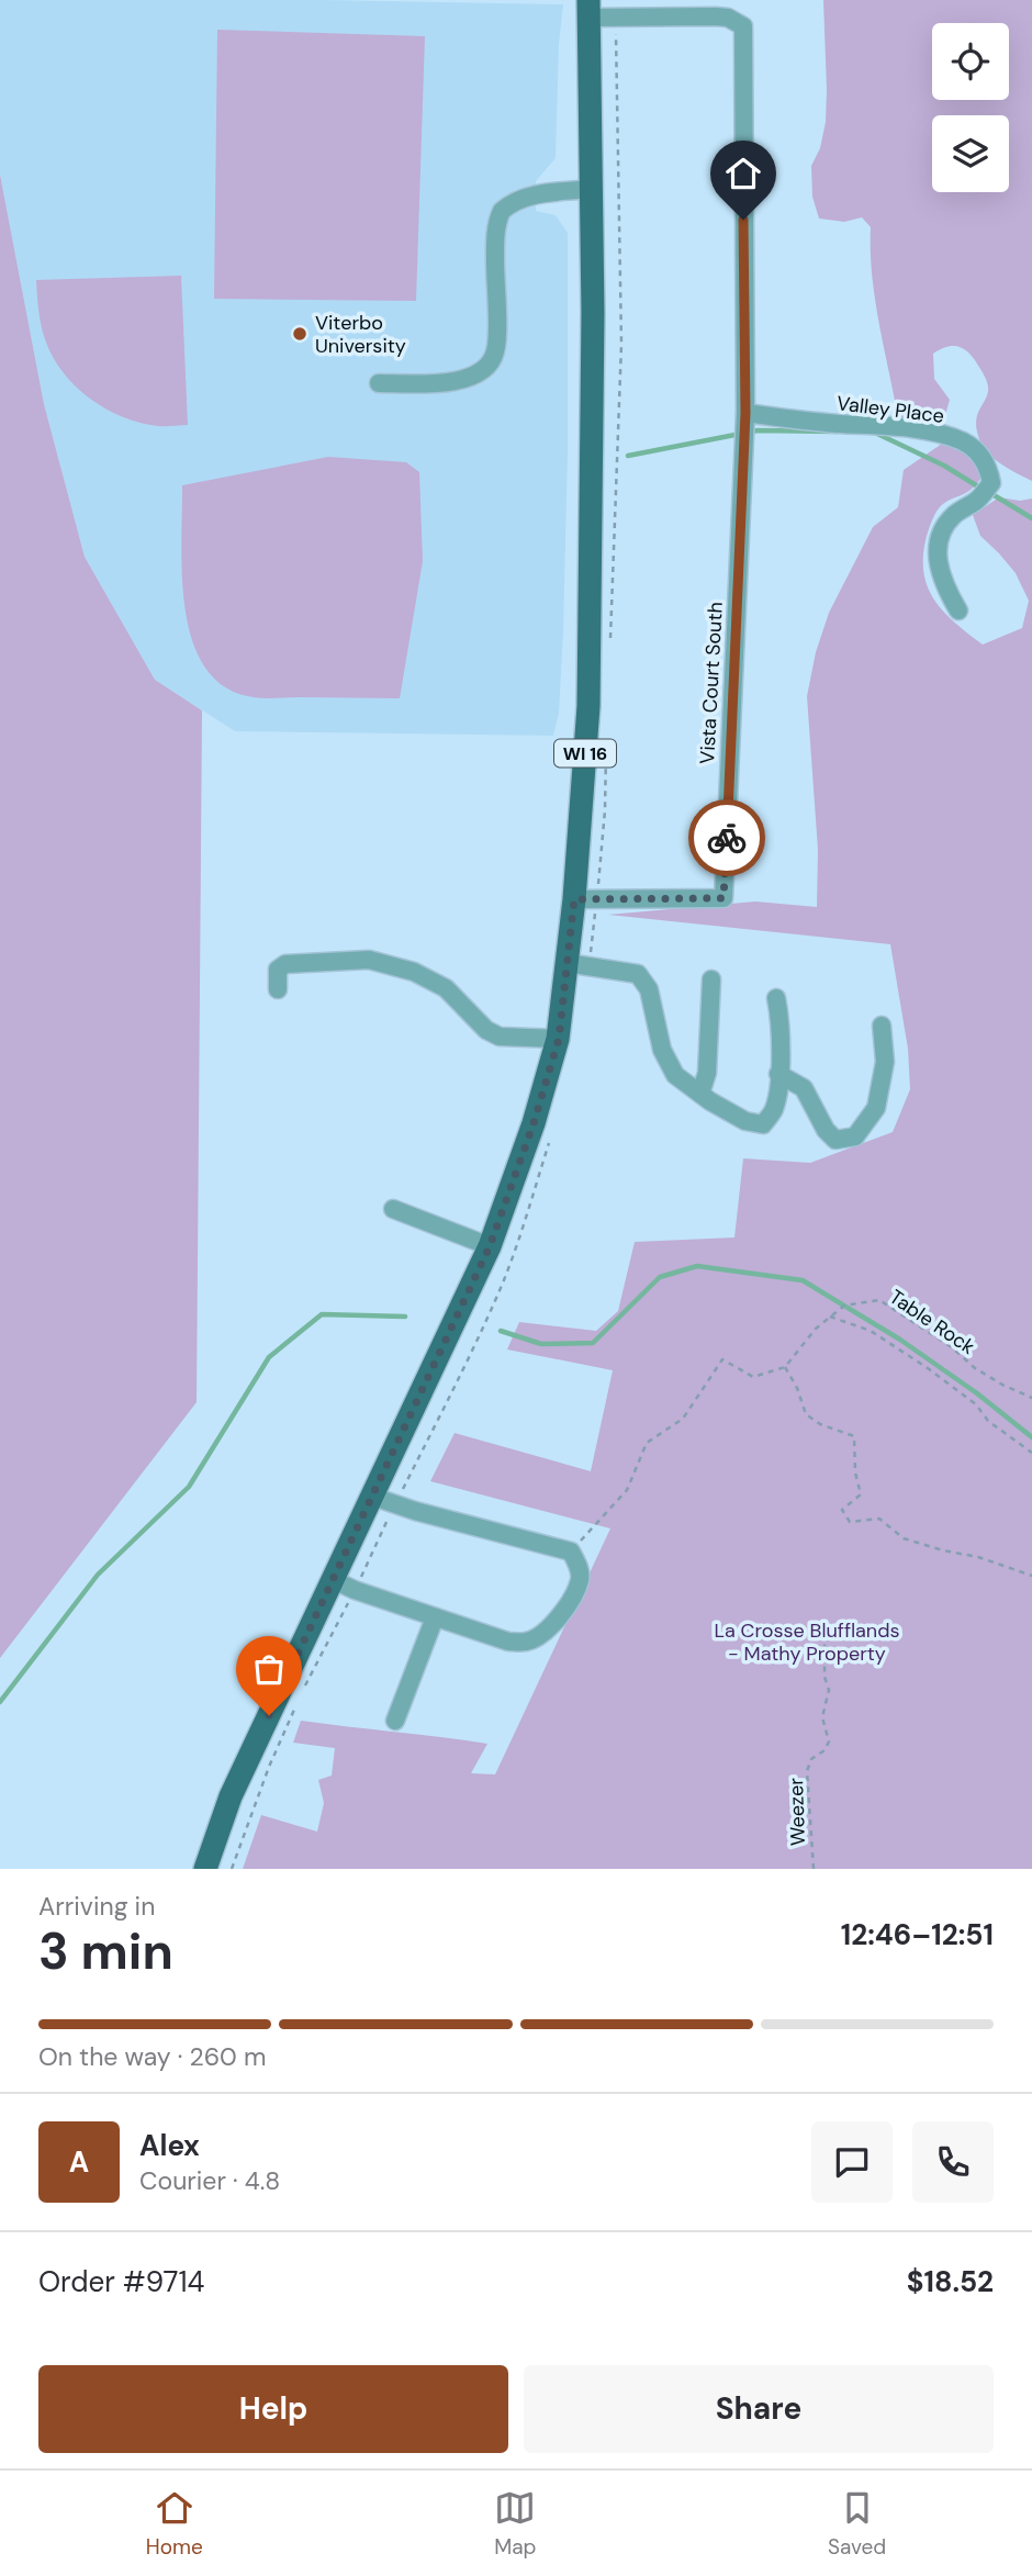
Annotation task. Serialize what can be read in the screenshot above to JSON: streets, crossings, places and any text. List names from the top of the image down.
{
  "streets": {
    "main road": ["WI 16"],
    "street": ["Valley Place", "Vista Court South"],
    "path": ["Table Rock", "Weezer"]
  },
  "crossings": [
    ["Valley Place", "Vista Court South"],
    ["Vista Court South", "WI 16"]
  ],
  "parks": ["La Crosse Blufflands - Mathy Property"],
  "places": ["Viterbo University"],
  "page": {
    "heading": ["3 min", "Arriving in", "12:46–12:51"],
    "panel": [
      "Alex",
      "Courier · 4.8",
      "Order #9714",
      "$18.52"
    ],
    "bar": "On the way · 260 m",
    "round": "A",
    "buttons": ["Help", "Share"],
    "tabs": ["Home", "Map", "Saved"]
  }
}
